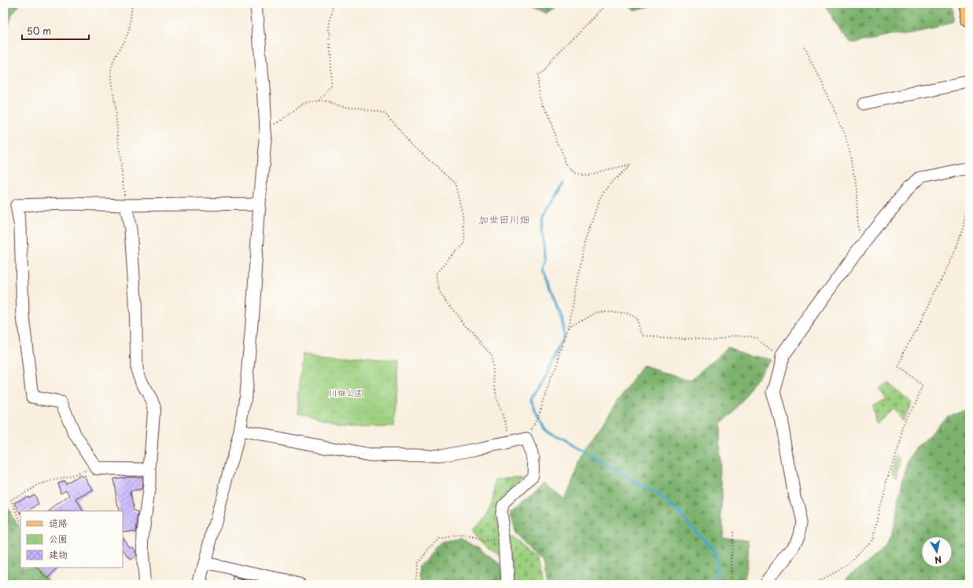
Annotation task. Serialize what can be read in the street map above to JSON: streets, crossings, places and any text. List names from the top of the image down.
{
  "districts": ["加世田川畑"],
  "parks": ["川畑公園"],
  "legend": ["道路", "公園", "建物"],
  "scale_bar": "50 m",
  "north": "bottom"
}
